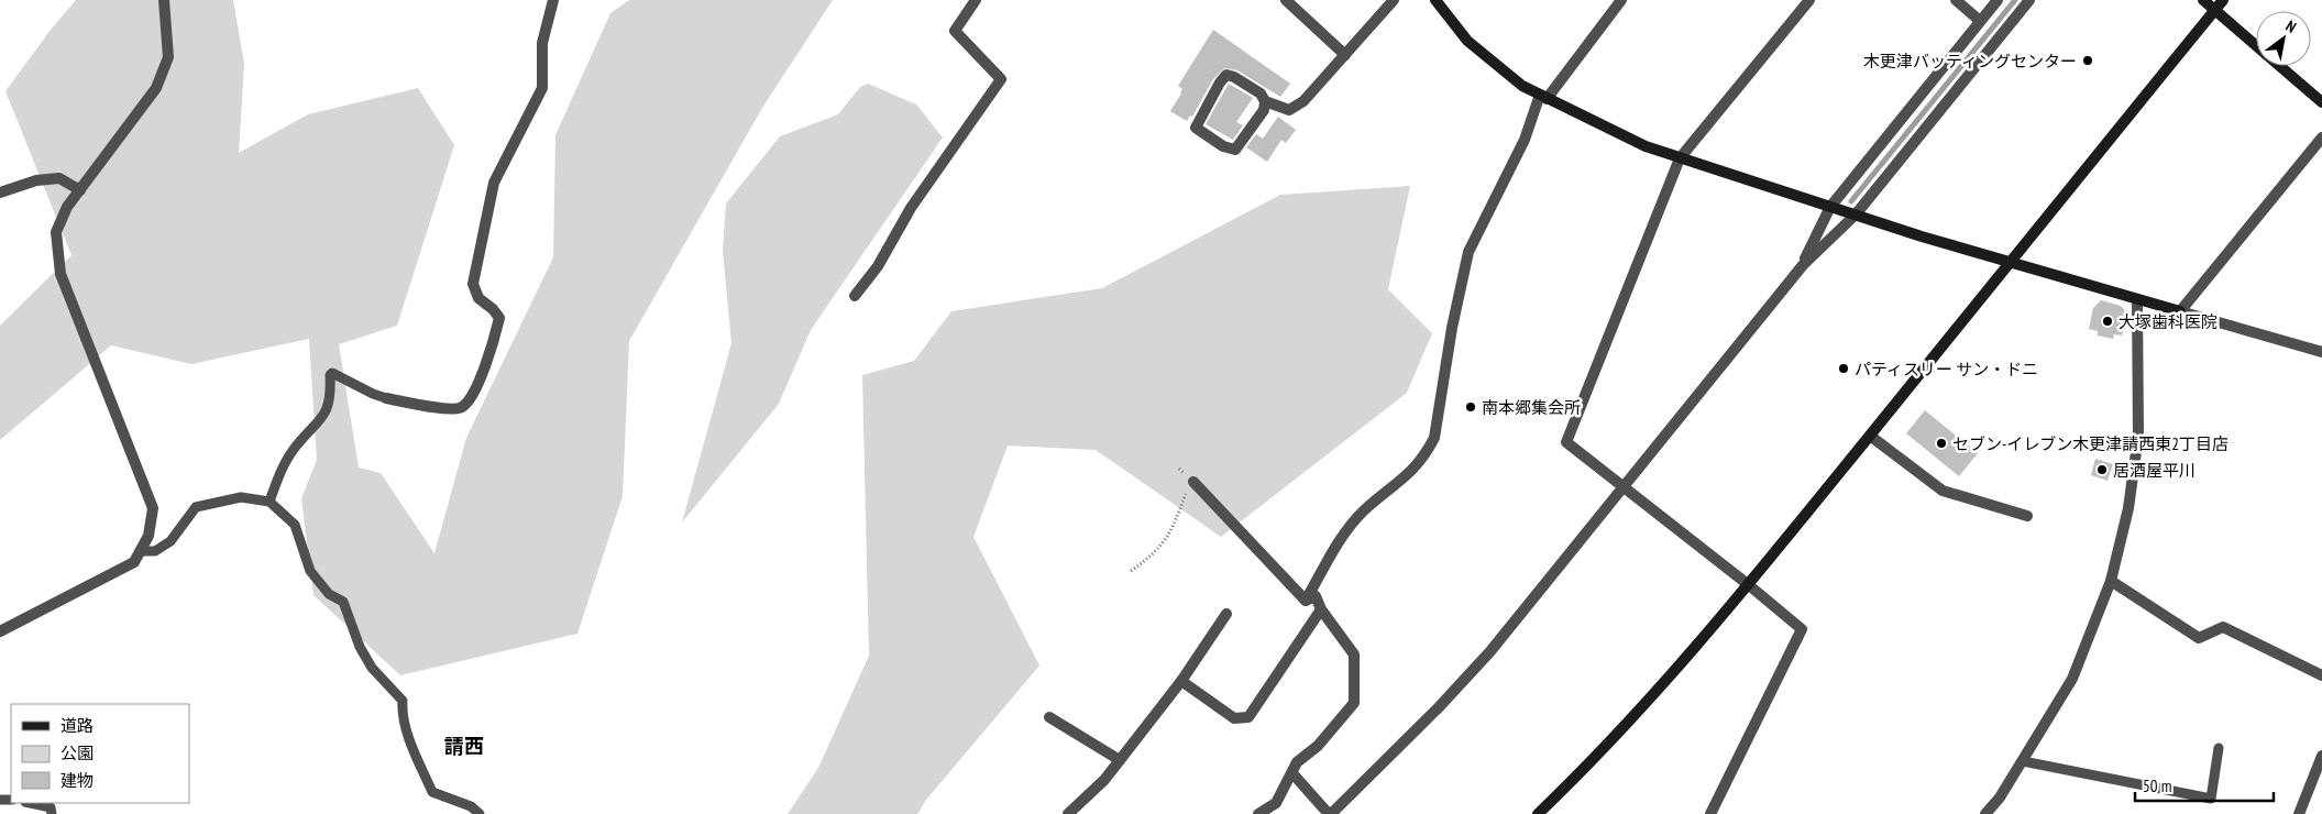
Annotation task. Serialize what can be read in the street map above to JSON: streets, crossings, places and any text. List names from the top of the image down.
{
  "districts": ["請西"],
  "places": [
    "木更津バッティングセンター",
    "大塚歯科医院",
    "パティスリー サン・ドニ",
    "南本郷集会所",
    "セブン-イレブン木更津請西東2丁目店",
    "居酒屋平川"
  ],
  "legend": ["道路", "公園", "建物"],
  "scale_bar": "50 m",
  "north": "top right"
}
